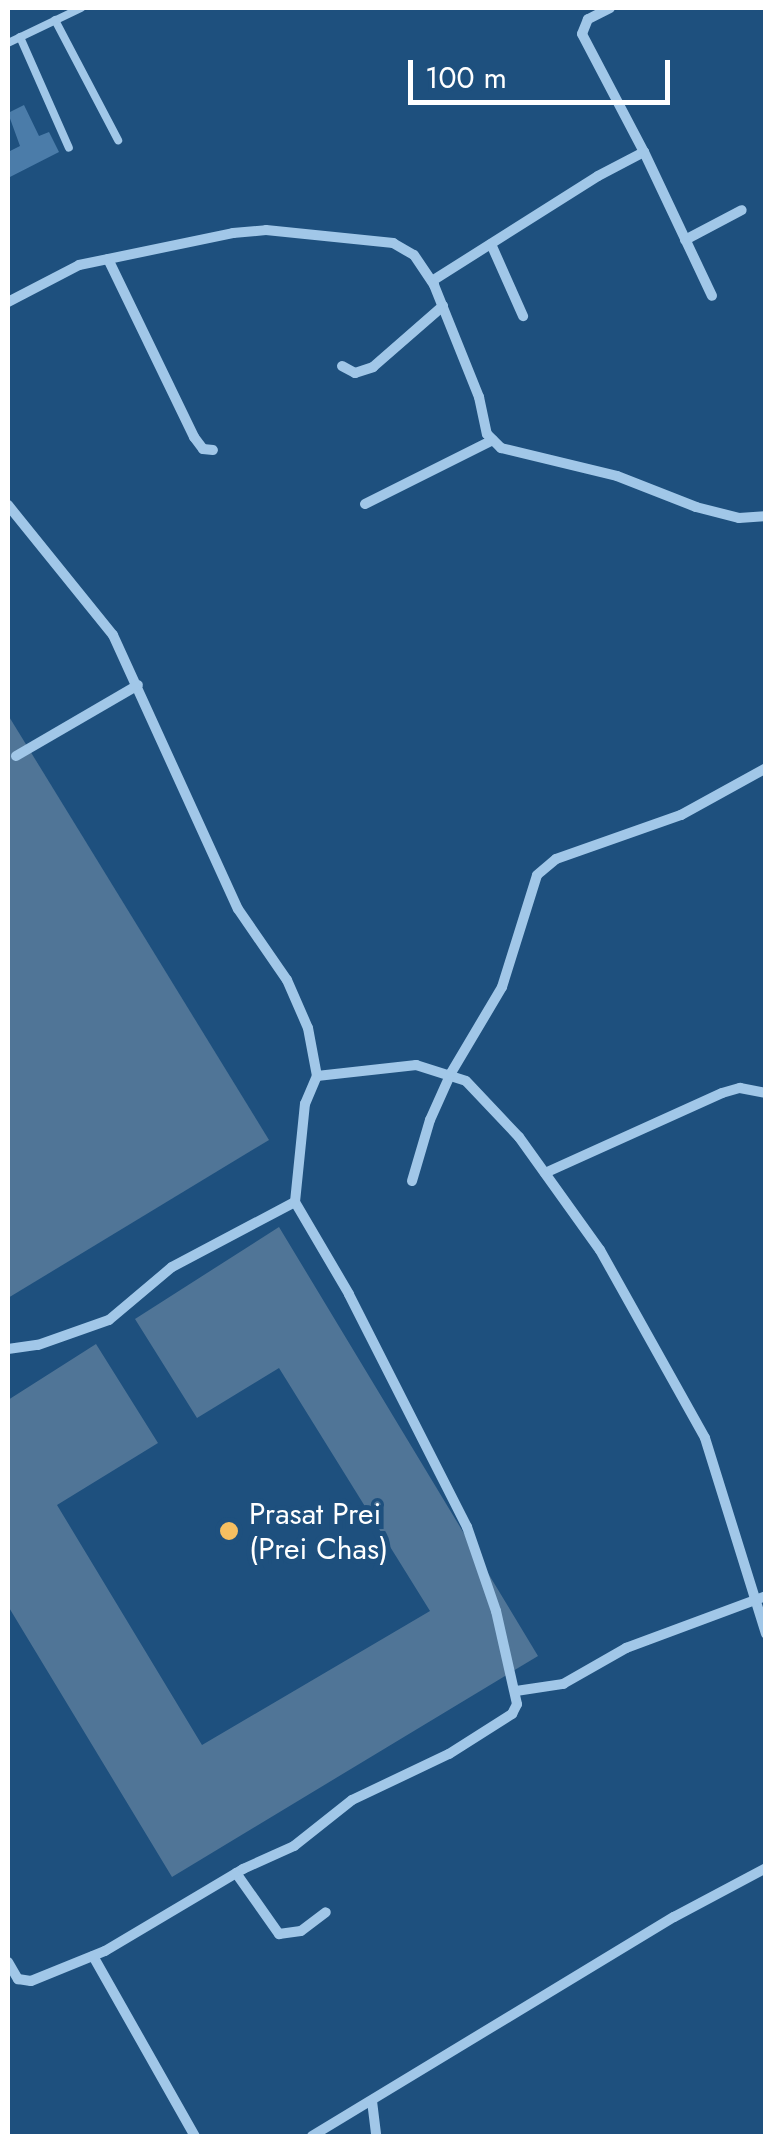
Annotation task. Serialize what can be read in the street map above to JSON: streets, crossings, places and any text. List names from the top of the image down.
{
  "places": ["Prasat Prei (Prei Chas)"],
  "scale_bar": "100 m"
}
